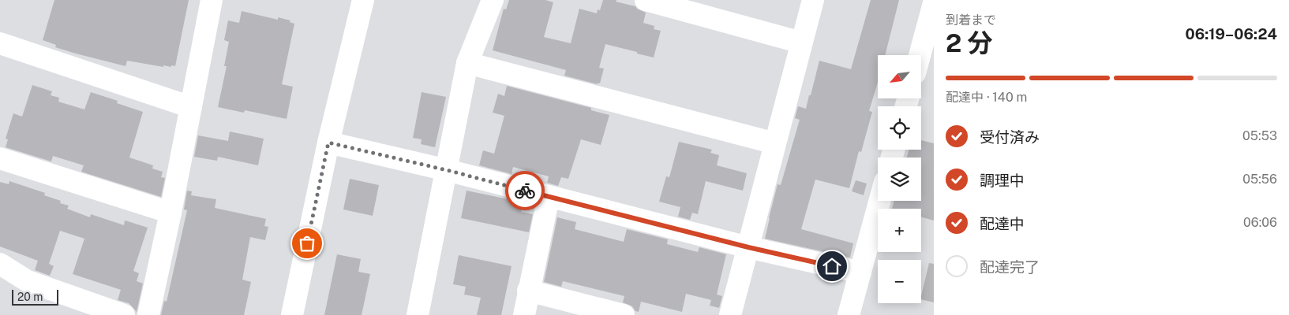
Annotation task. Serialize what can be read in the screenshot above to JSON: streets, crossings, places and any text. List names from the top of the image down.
{
  "scale_bar": "20 m",
  "north": "bottom left",
  "page": {
    "heading": ["2 分", "到着まで", "06:19–06:24"],
    "map_buttons": ["+", "−"],
    "bar": "配達中 · 140 m",
    "list": [
      ["受付済み", "05:53"],
      ["調理中", "05:56"],
      ["配達中", "06:06"],
      "配達完了"
    ],
    "scale": "20 m"
  }
}
